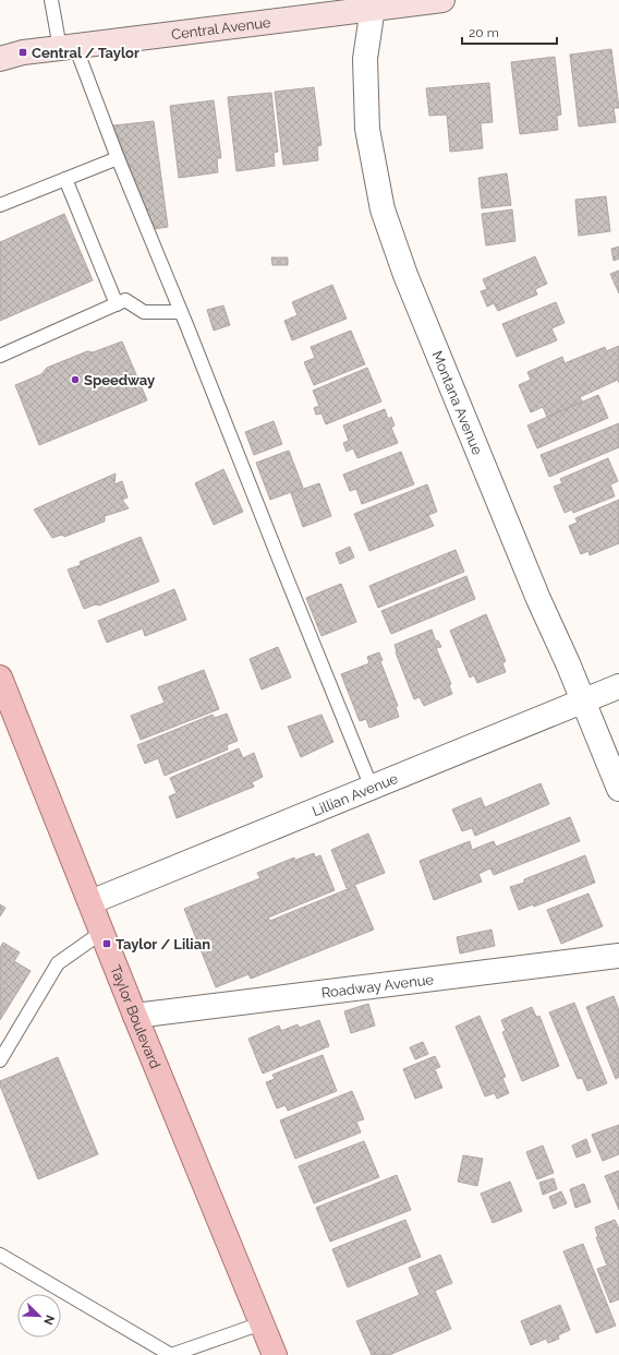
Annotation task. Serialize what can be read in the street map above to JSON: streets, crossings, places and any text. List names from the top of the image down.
{
  "streets": {
    "main road": ["Taylor Boulevard"],
    "street": [
      "Central Avenue",
      "Montana Avenue",
      "Lillian Avenue",
      "Roadway Avenue"
    ]
  },
  "crossings": [
    ["Central Avenue", "Montana Avenue"],
    ["Montana Avenue", "Lillian Avenue"],
    ["Lillian Avenue", "Taylor Boulevard"],
    ["Roadway Avenue", "Taylor Boulevard"]
  ],
  "places": {
    "transit": ["Central / Taylor", "Taylor / Lilian"],
    "other": ["Speedway"]
  },
  "scale_bar": "20 m",
  "north": "bottom right"
}
